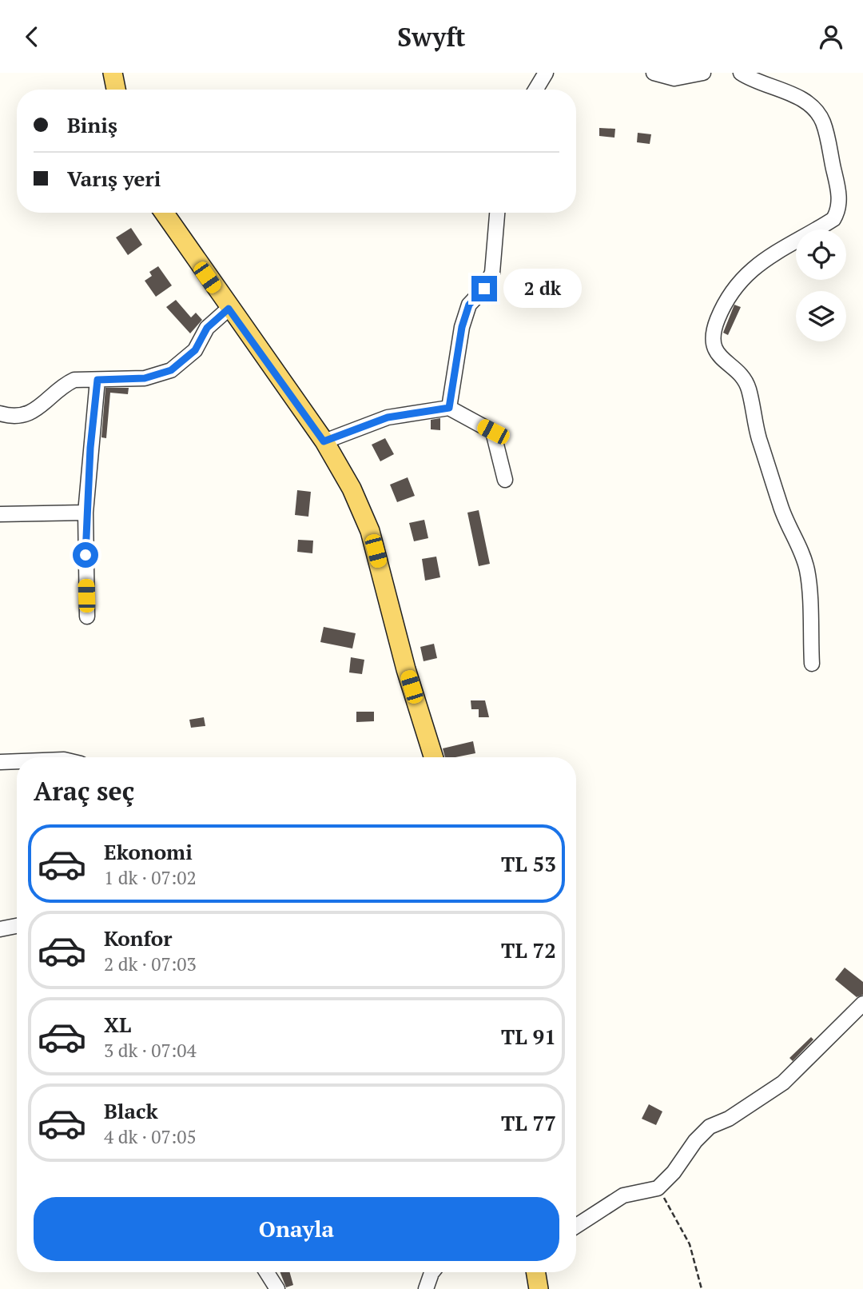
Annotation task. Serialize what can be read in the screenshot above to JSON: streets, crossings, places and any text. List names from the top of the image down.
{
  "page": {
    "header": "Swyft",
    "banner": ["Biniş", "Varış yeri"],
    "bubble": "2 dk",
    "heading": "Araç seç",
    "list": [
      {
        "name": "Ekonomi",
        "note": "1 dk · 07:02",
        "value": "TL 53"
      },
      {
        "name": "Konfor",
        "note": "2 dk · 07:03",
        "value": "TL 72"
      },
      {
        "name": "XL",
        "note": "3 dk · 07:04",
        "value": "TL 91"
      },
      {
        "name": "Black",
        "note": "4 dk · 07:05",
        "value": "TL 77"
      }
    ],
    "buttons": "Onayla"
  }
}
